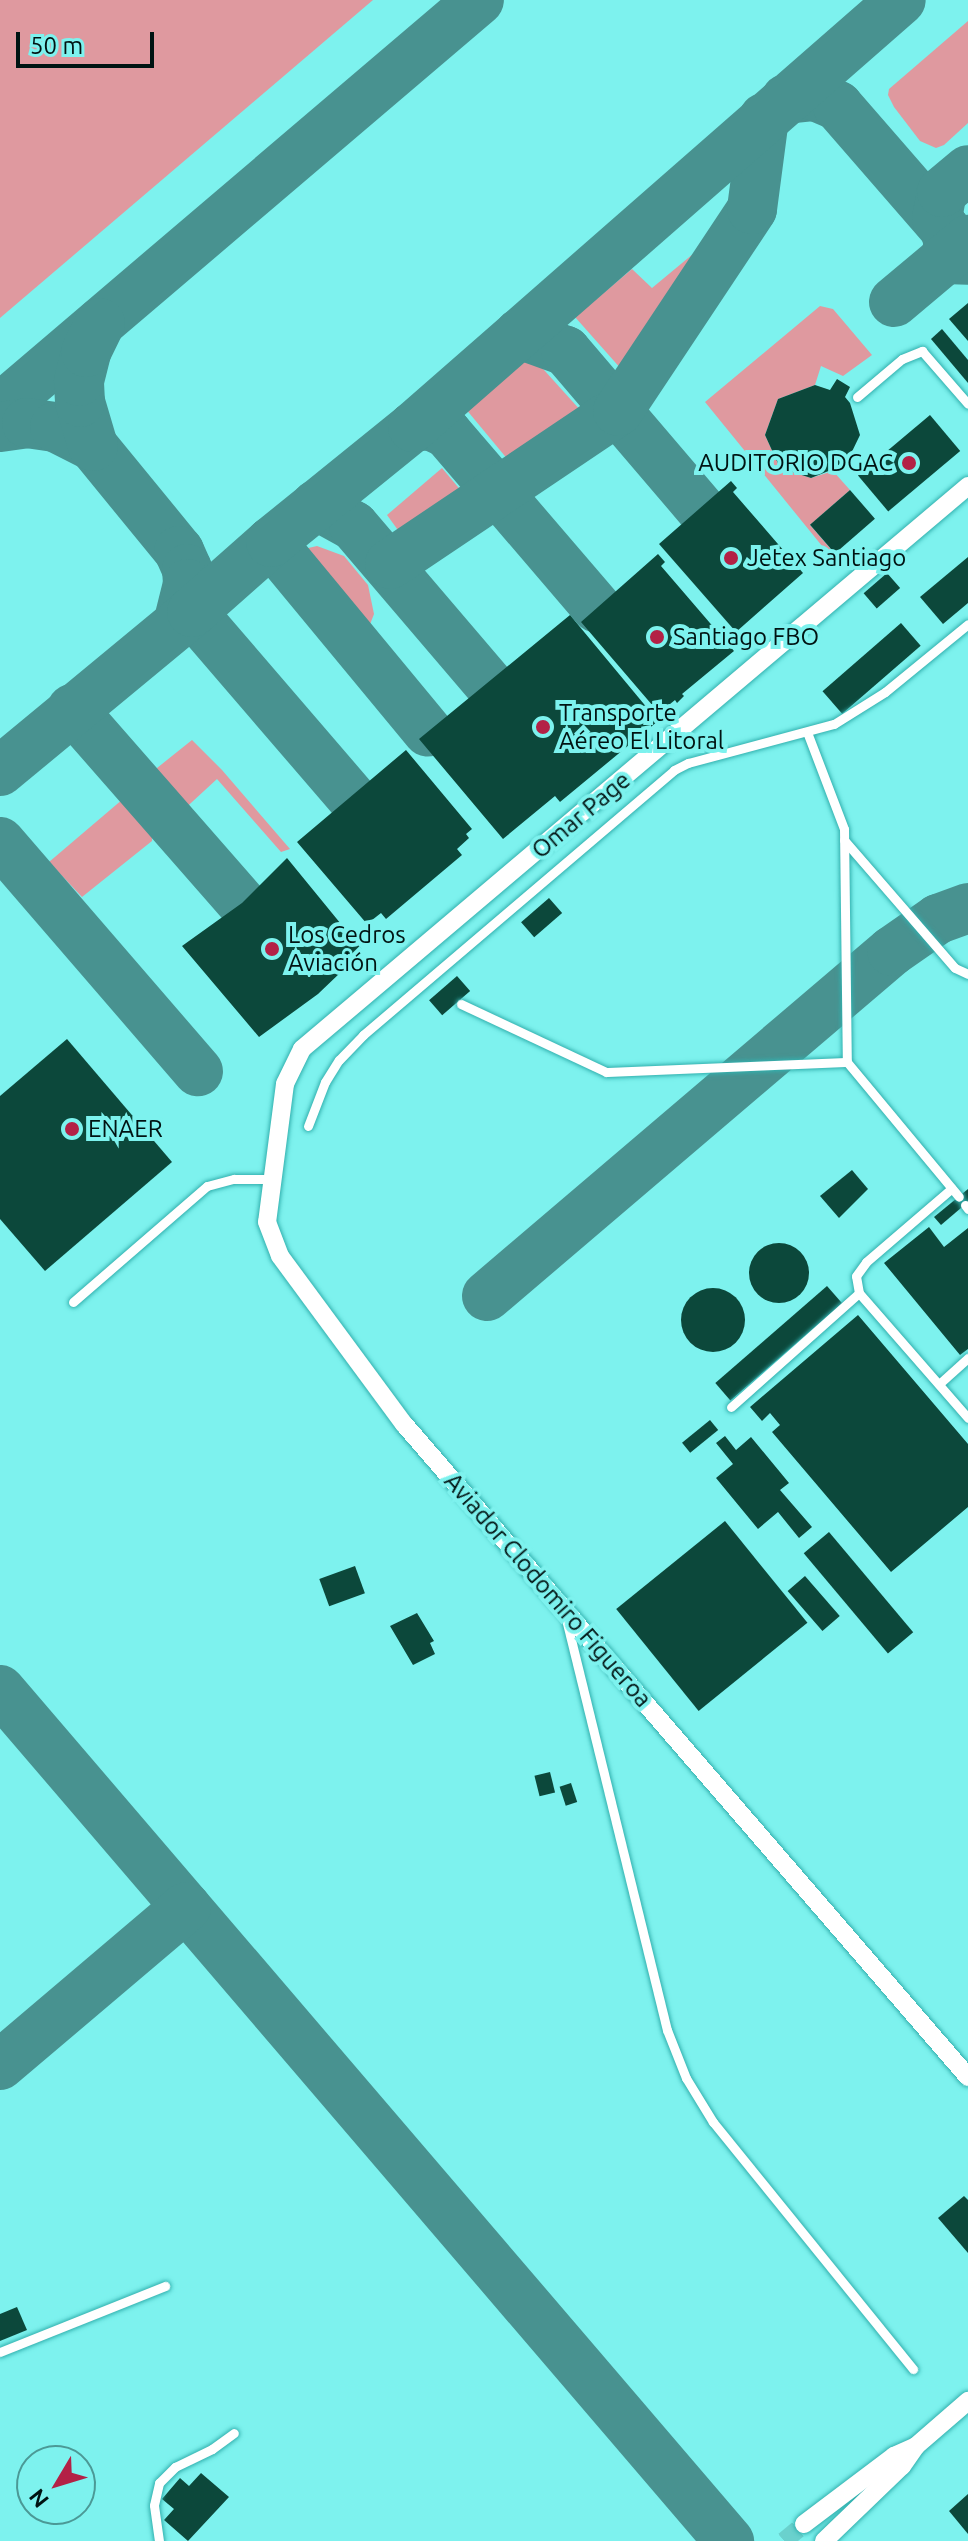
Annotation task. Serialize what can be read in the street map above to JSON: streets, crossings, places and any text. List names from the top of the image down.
{
  "streets": {
    "street": ["Omar Page", "Aviador Clodomiro Figueroa"]
  },
  "crossings": [
    ["Omar Page", "Aviador Clodomiro Figueroa"]
  ],
  "places": [
    "AUDITORIO DGAC",
    "Jetex Santiago",
    "Santiago FBO",
    "Transporte Aéreo El Litoral",
    "Los Cedros Aviación",
    "ENAER"
  ],
  "scale_bar": "50 m",
  "north": "bottom left"
}
